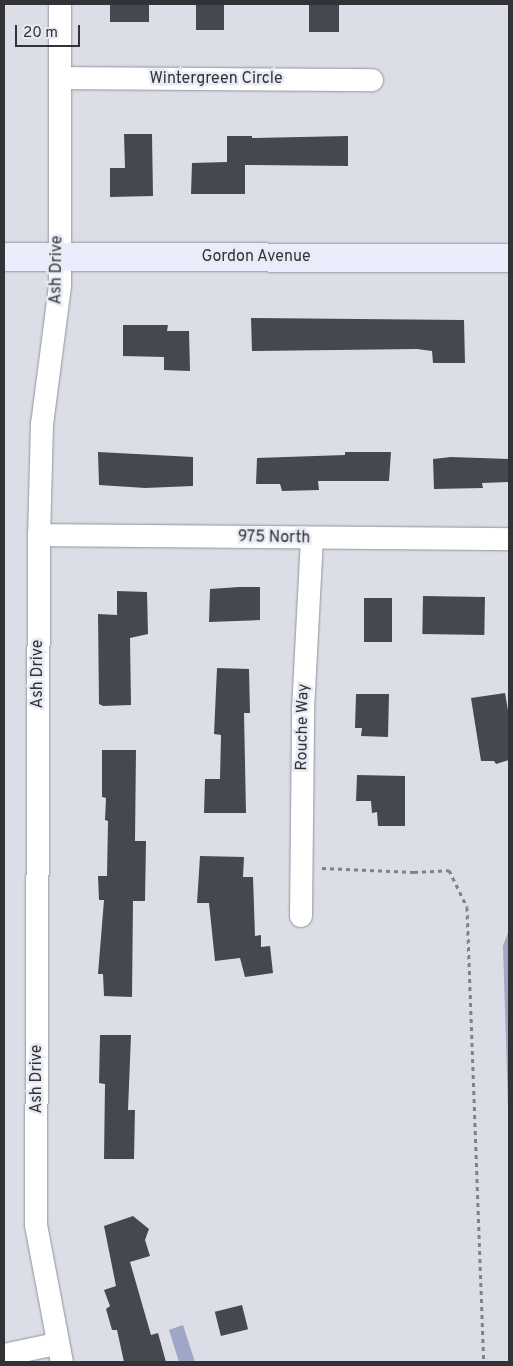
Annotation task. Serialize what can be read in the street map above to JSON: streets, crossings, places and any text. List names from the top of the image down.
{
  "streets": {
    "main road": ["Gordon Avenue"],
    "street": [
      "Wintergreen Circle",
      "Ash Drive",
      "975 North",
      "Rouche Way"
    ]
  },
  "crossings": [
    ["Wintergreen Circle", "Ash Drive"],
    ["Gordon Avenue", "Ash Drive"],
    ["Ash Drive", "975 North"],
    ["975 North", "Rouche Way"]
  ],
  "scale_bar": "20 m"
}
